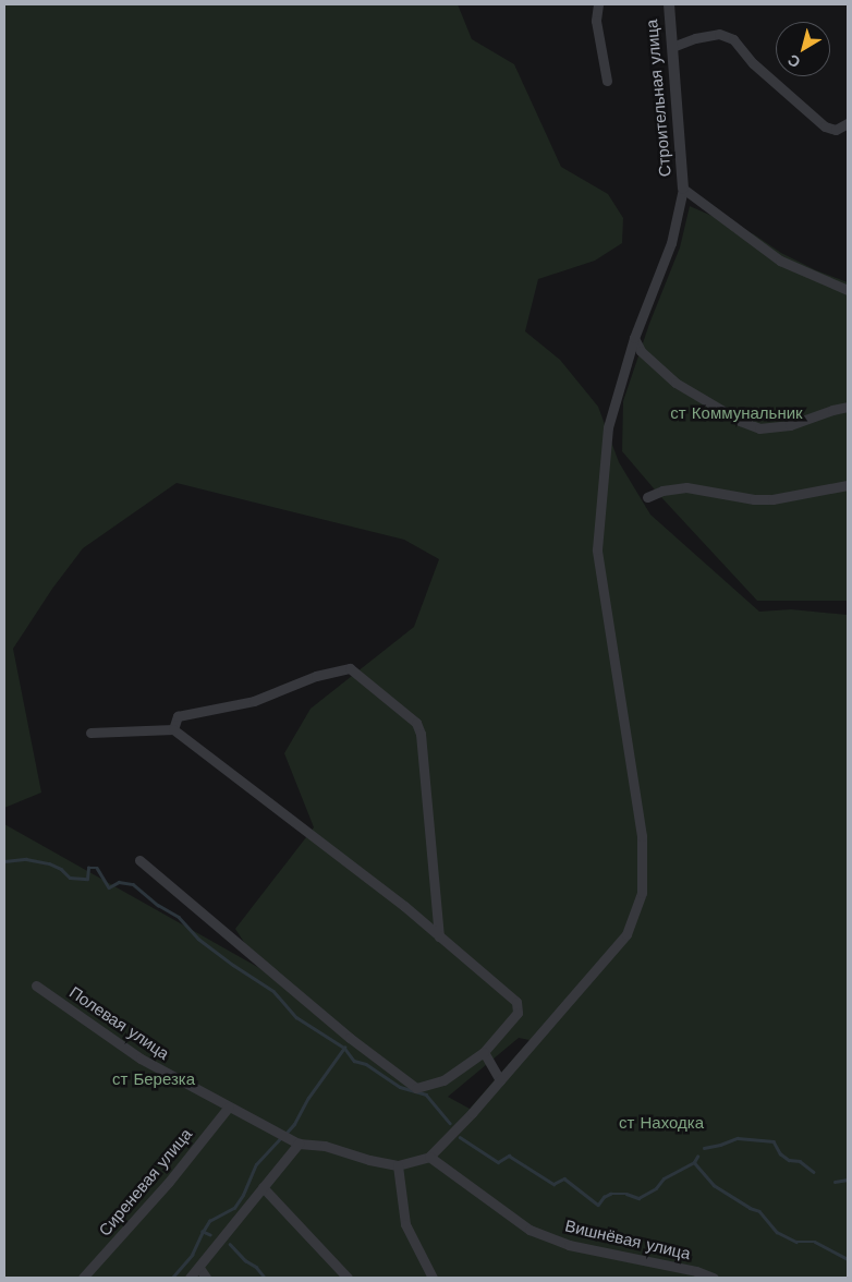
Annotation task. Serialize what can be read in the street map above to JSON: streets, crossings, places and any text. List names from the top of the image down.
{
  "streets": {
    "street": [
      "Строительная улица",
      "Полевая улица",
      "Сиреневая улица",
      "Вишнёвая улица"
    ]
  },
  "crossings": [
    ["Полевая улица", "Сиреневая улица"]
  ],
  "parks": ["ст Коммунальник", "ст Березка", "ст Находка"],
  "north": "bottom left"
}
